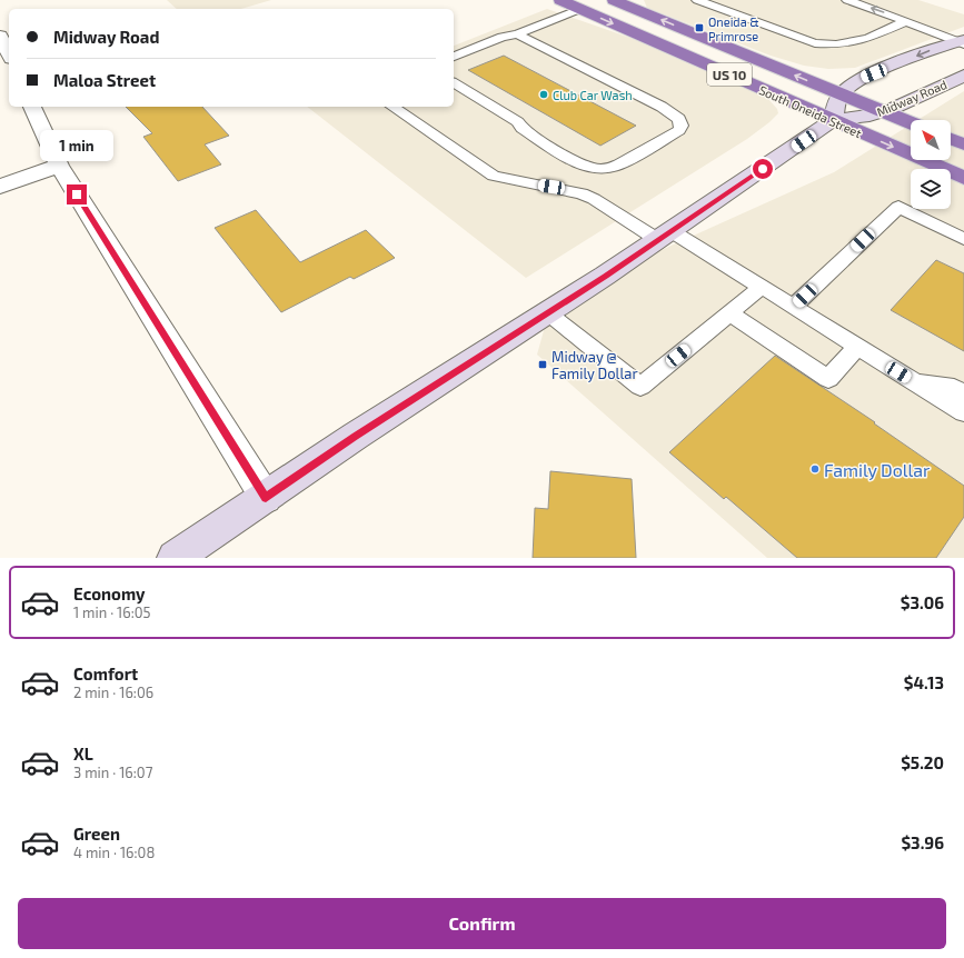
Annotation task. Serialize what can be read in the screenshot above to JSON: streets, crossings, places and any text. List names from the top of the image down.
{
  "streets": {
    "highway": ["US 10", "South Oneida Street"],
    "main road": ["Midway Road"]
  },
  "crossings": [
    ["US 10", "Midway Road"],
    ["US 10", "South Oneida Street"],
    ["Midway Road", "South Oneida Street"]
  ],
  "places": {
    "transit": ["Oneida & Primrose", "Midway @ Family Dollar"],
    "other": ["Club Car Wash", "Family Dollar"]
  },
  "north": "top left",
  "page": {
    "banner": ["Midway Road", "Maloa Street"],
    "bubble": "1 min",
    "list": [
      {
        "name": "Economy",
        "note": "1 min · 16:05",
        "value": "$3.06"
      },
      {
        "name": "Comfort",
        "note": "2 min · 16:06",
        "value": "$4.13"
      },
      {
        "name": "XL",
        "note": "3 min · 16:07",
        "value": "$5.20"
      },
      {
        "name": "Green",
        "note": "4 min · 16:08",
        "value": "$3.96"
      }
    ],
    "buttons": "Confirm"
  }
}
